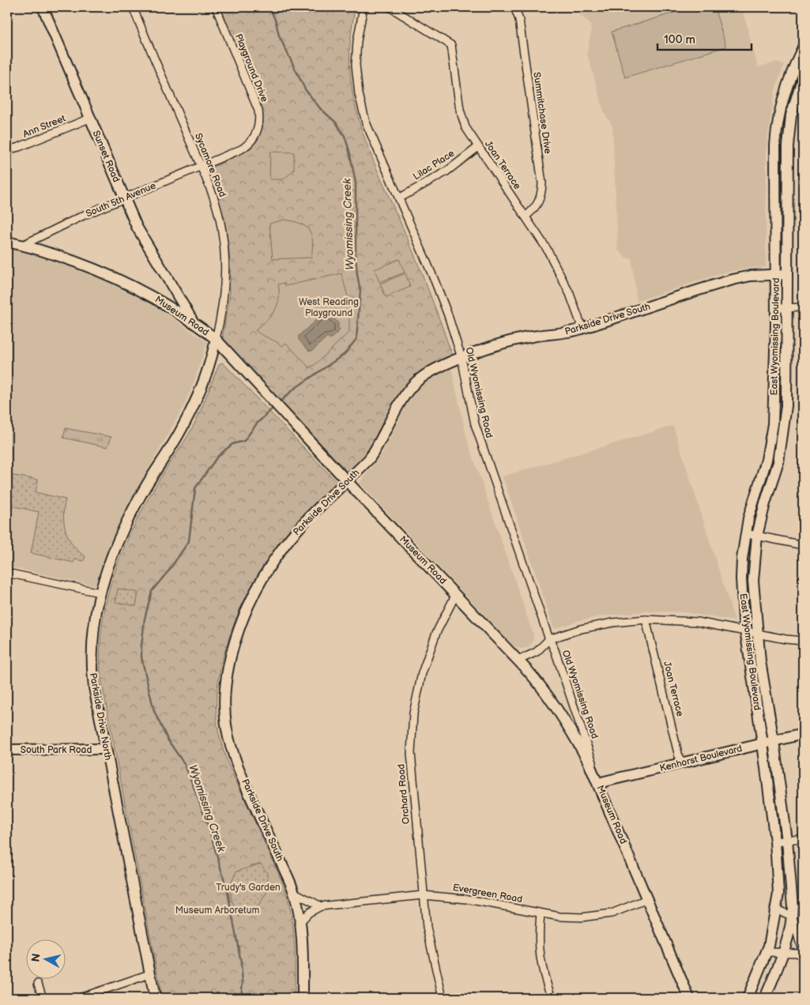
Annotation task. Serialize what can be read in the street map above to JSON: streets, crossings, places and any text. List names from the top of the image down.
{
  "streets": {
    "street": [
      "Playground Drive",
      "Summitchase Drive",
      "Ann Street",
      "Sunset Road",
      "Sycamore Road",
      "Lilac Place",
      "Joan Terrace",
      "South 5th Avenue",
      "Museum Road",
      "Parkside Drive South",
      "East Wyomissing Boulevard",
      "Old Wyomissing Road",
      "Parkside Drive North",
      "South Park Road",
      "Kenhorst Boulevard",
      "Orchard Road",
      "Evergreen Road"
    ]
  },
  "crossings": [
    ["Playground Drive", "South 5th Avenue"],
    ["Summitchase Drive", "Joan Terrace"],
    ["Ann Street", "Sunset Road"],
    ["Sunset Road", "South 5th Avenue"],
    ["Sunset Road", "Museum Road"],
    ["Sycamore Road", "South 5th Avenue"],
    ["Sycamore Road", "Museum Road"],
    ["Sycamore Road", "Parkside Drive North"],
    ["Lilac Place", "Joan Terrace"],
    ["Lilac Place", "Old Wyomissing Road"],
    ["Joan Terrace", "Parkside Drive South"],
    ["Joan Terrace", "Kenhorst Boulevard"],
    ["South 5th Avenue", "Museum Road"],
    ["Museum Road", "Parkside Drive South"],
    ["Museum Road", "Old Wyomissing Road"],
    ["Museum Road", "Parkside Drive North"],
    ["Museum Road", "Kenhorst Boulevard"],
    ["Museum Road", "Orchard Road"],
    ["Museum Road", "Evergreen Road"],
    ["Parkside Drive South", "East Wyomissing Boulevard"],
    ["Parkside Drive South", "Old Wyomissing Road"],
    ["Parkside Drive South", "Evergreen Road"],
    ["East Wyomissing Boulevard", "Kenhorst Boulevard"],
    ["Old Wyomissing Road", "Kenhorst Boulevard"],
    ["Parkside Drive North", "South Park Road"],
    ["Orchard Road", "Evergreen Road"]
  ],
  "water": ["Wyomissing Creek"],
  "parks": ["West Reading Playground", "Trudy's Garden", "Museum Arboretum"],
  "scale_bar": "100 m",
  "north": "left"
}
